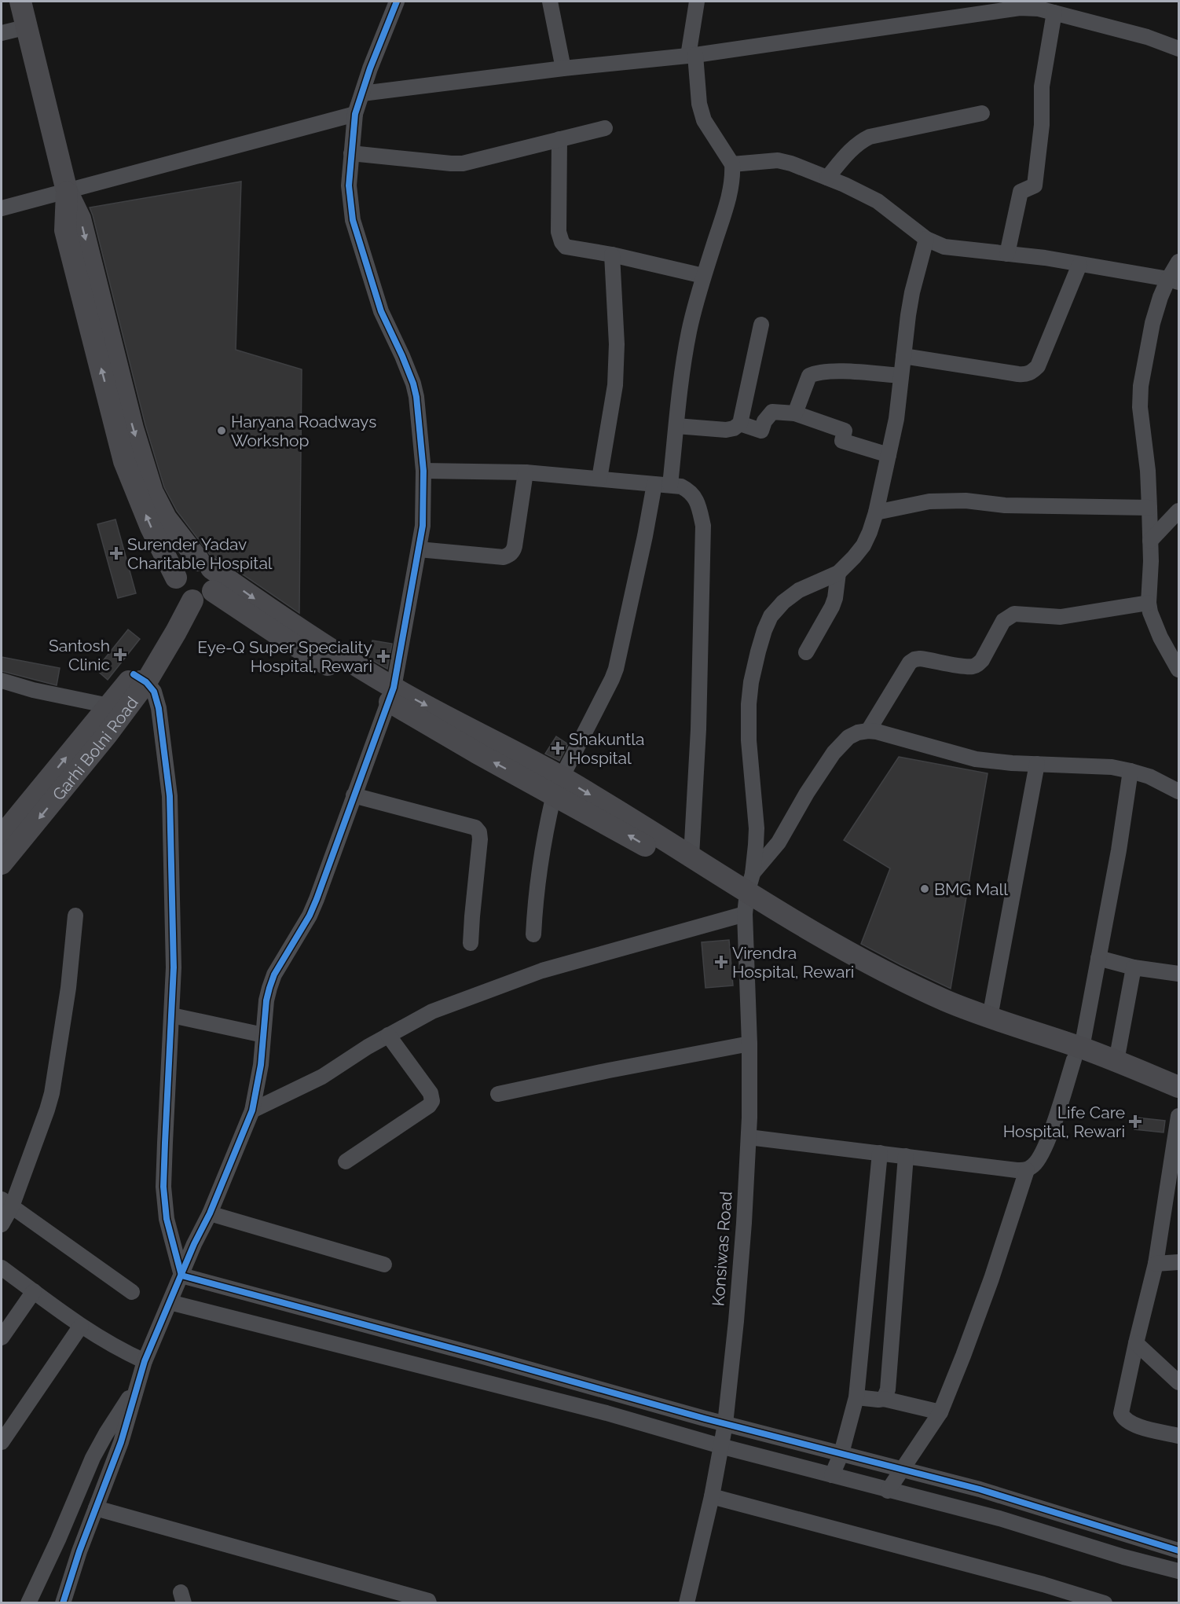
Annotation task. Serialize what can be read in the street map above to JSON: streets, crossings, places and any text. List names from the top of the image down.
{
  "streets": {
    "main road": ["Garhi Bolni Road"],
    "street": ["Konsiwas Road"]
  },
  "places": {
    "other": ["Haryana Roadways Workshop", "BMG Mall"],
    "health": [
      "Surender Yadav Charitable Hospital",
      "Santosh Clinic",
      "Eye-Q Super Speciality Hospital, Rewari",
      "Shakuntla Hospital",
      "Virendra Hospital, Rewari",
      "Life Care Hospital, Rewari"
    ]
  }
}
